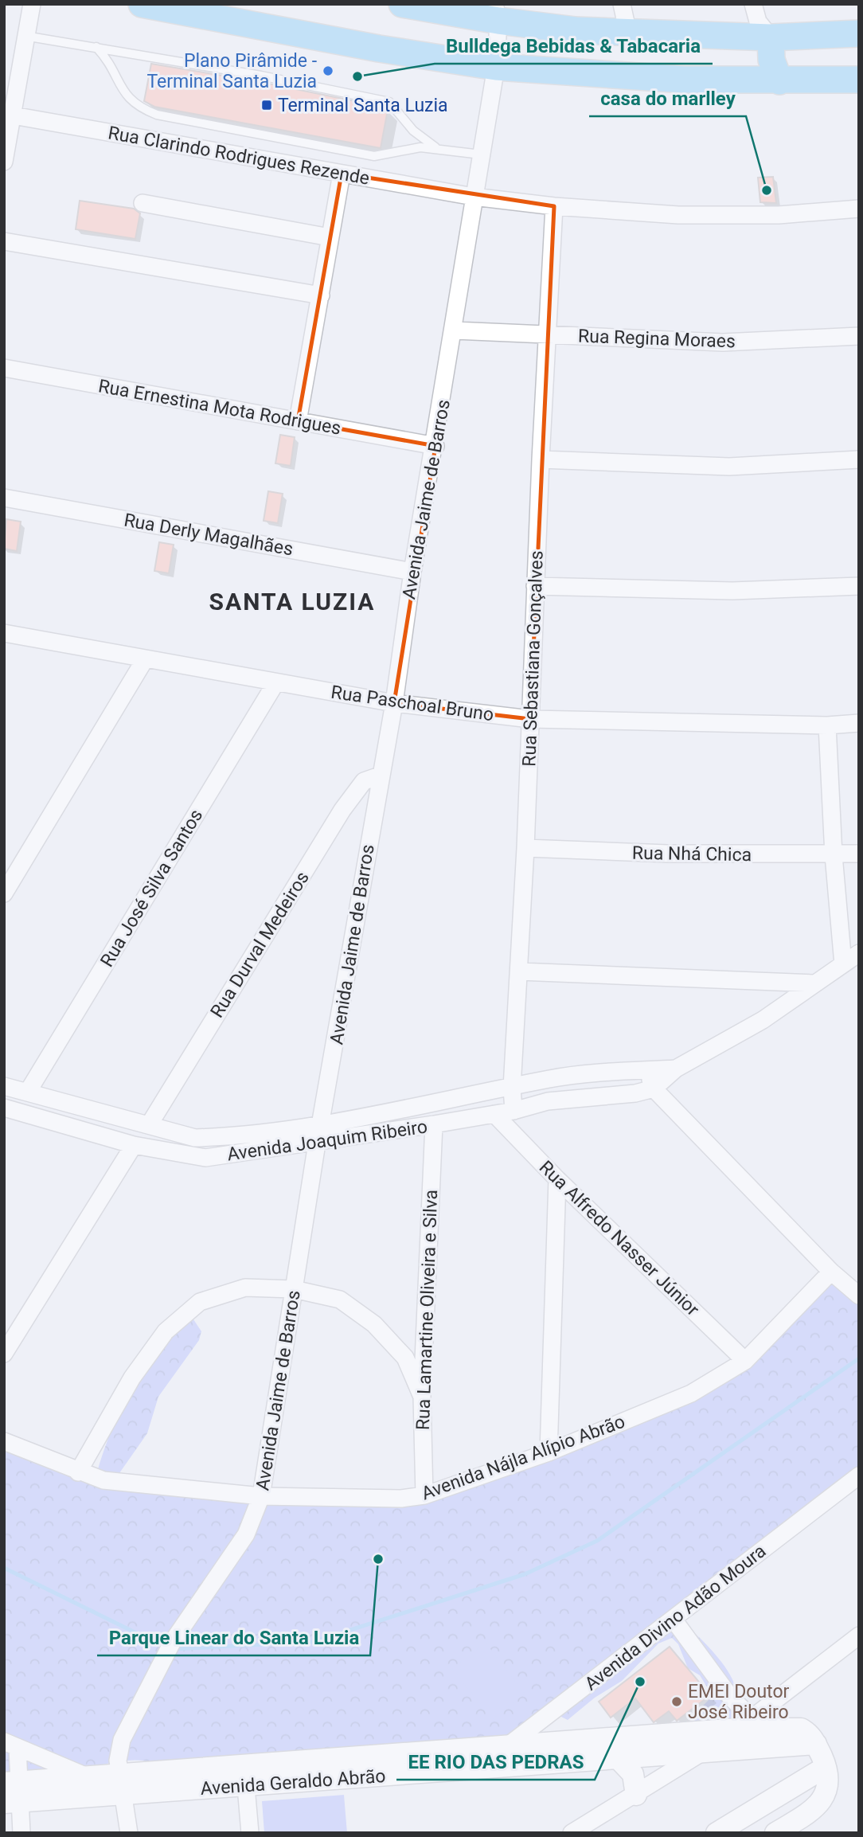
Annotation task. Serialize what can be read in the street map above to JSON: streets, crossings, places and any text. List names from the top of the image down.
{
  "streets": {
    "street": [
      "Rua Clarindo Rodrigues Rezende",
      "Rua Regina Moraes",
      "Rua Ernestina Mota Rodrigues",
      "Avenida Jaime de Barros",
      "Rua Derly Magalhães",
      "Rua Sebastiana Gonçalves",
      "Rua Paschoal Bruno",
      "Rua Nhá Chica",
      "Rua José Silva Santos",
      "Rua Durval Medeiros",
      "Avenida Joaquim Ribeiro",
      "Rua Alfredo Nasser Júnior",
      "Rua Lamartine Oliveira e Silva",
      "Avenida Nájla Alípio Abrão",
      "Avenida Divino Adão Moura",
      "Avenida Geraldo Abrão"
    ]
  },
  "crossings": [
    ["Rua Clarindo Rodrigues Rezende", "Avenida Jaime de Barros"],
    ["Rua Clarindo Rodrigues Rezende", "Rua Sebastiana Gonçalves"],
    ["Rua Regina Moraes", "Avenida Jaime de Barros"],
    ["Rua Regina Moraes", "Rua Sebastiana Gonçalves"],
    ["Rua Ernestina Mota Rodrigues", "Avenida Jaime de Barros"],
    ["Avenida Jaime de Barros", "Rua Derly Magalhães"],
    ["Avenida Jaime de Barros", "Rua Paschoal Bruno"],
    ["Avenida Jaime de Barros", "Rua Durval Medeiros"],
    ["Avenida Jaime de Barros", "Avenida Joaquim Ribeiro"],
    ["Avenida Jaime de Barros", "Avenida Nájla Alípio Abrão"],
    ["Avenida Jaime de Barros", "Avenida Geraldo Abrão"],
    ["Rua Sebastiana Gonçalves", "Rua Paschoal Bruno"],
    ["Rua Sebastiana Gonçalves", "Rua Nhá Chica"],
    ["Rua Sebastiana Gonçalves", "Avenida Joaquim Ribeiro"],
    ["Rua Paschoal Bruno", "Rua José Silva Santos"],
    ["Rua José Silva Santos", "Avenida Joaquim Ribeiro"],
    ["Rua Durval Medeiros", "Avenida Joaquim Ribeiro"],
    ["Avenida Joaquim Ribeiro", "Rua Alfredo Nasser Júnior"],
    ["Avenida Joaquim Ribeiro", "Rua Lamartine Oliveira e Silva"],
    ["Rua Alfredo Nasser Júnior", "Avenida Nájla Alípio Abrão"],
    ["Rua Lamartine Oliveira e Silva", "Avenida Nájla Alípio Abrão"],
    ["Avenida Divino Adão Moura", "Avenida Geraldo Abrão"]
  ],
  "districts": ["SANTA LUZIA"],
  "places": {
    "other": [
      "Plano Pirâmide - Terminal Santa Luzia",
      "Bulldega Bebidas & Tabacaria",
      "casa do marlley",
      "Parque Linear do Santa Luzia",
      "EE RIO DAS PEDRAS",
      "EMEI Doutor José Ribeiro"
    ],
    "transit": ["Terminal Santa Luzia"]
  }
}
